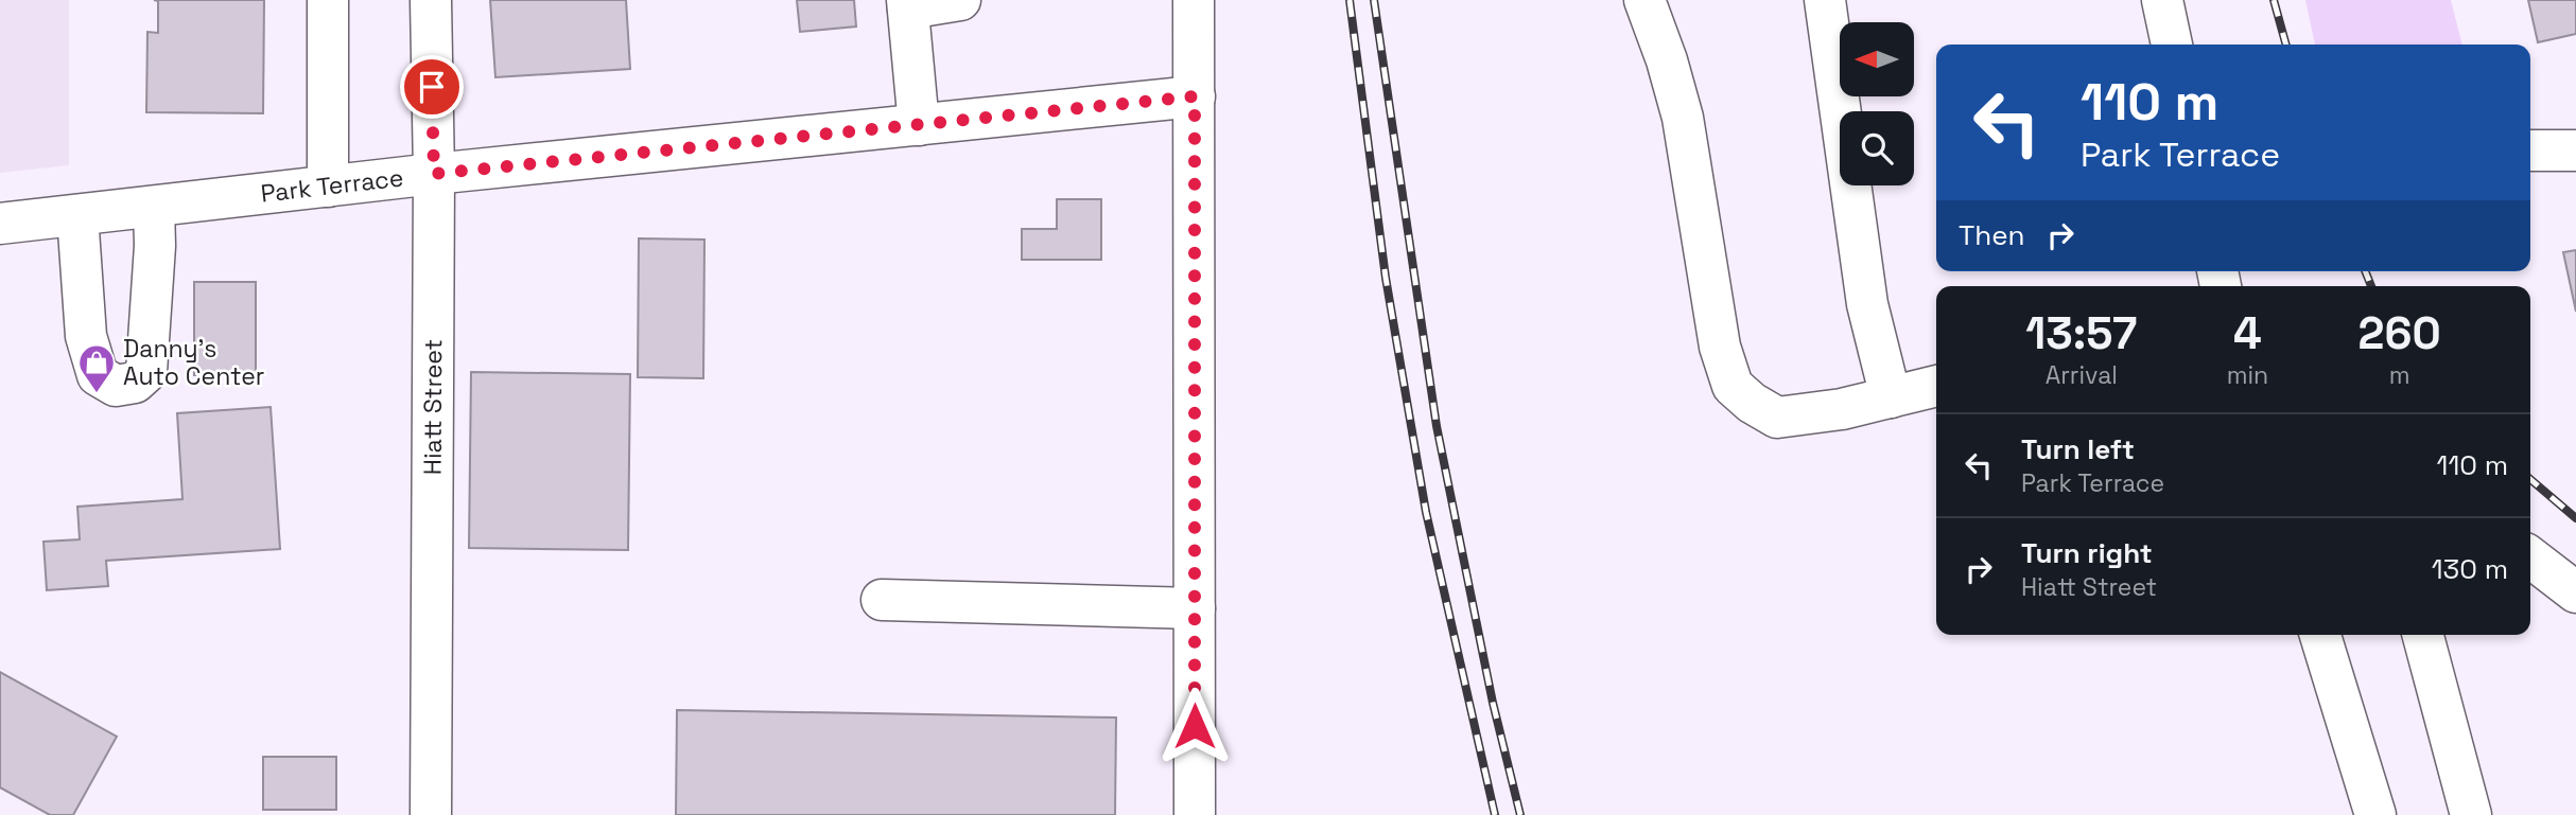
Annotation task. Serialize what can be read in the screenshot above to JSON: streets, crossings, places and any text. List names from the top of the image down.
{
  "streets": {
    "street": ["Park Terrace", "Hiatt Street"]
  },
  "crossings": [
    ["Park Terrace", "Hiatt Street"]
  ],
  "places": {
    "shop": ["Danny's Auto Center"]
  },
  "north": "left",
  "page": {
    "turn": ["110 m", "Park Terrace"],
    "then": "Then",
    "eta": [
      "13:57",
      "Arrival",
      "4",
      "min",
      "260",
      "m"
    ],
    "list": [
      {
        "name": "Turn left",
        "note": "Park Terrace",
        "value": "110 m"
      },
      {
        "name": "Turn right",
        "note": "Hiatt Street",
        "value": "130 m"
      }
    ]
  }
}
